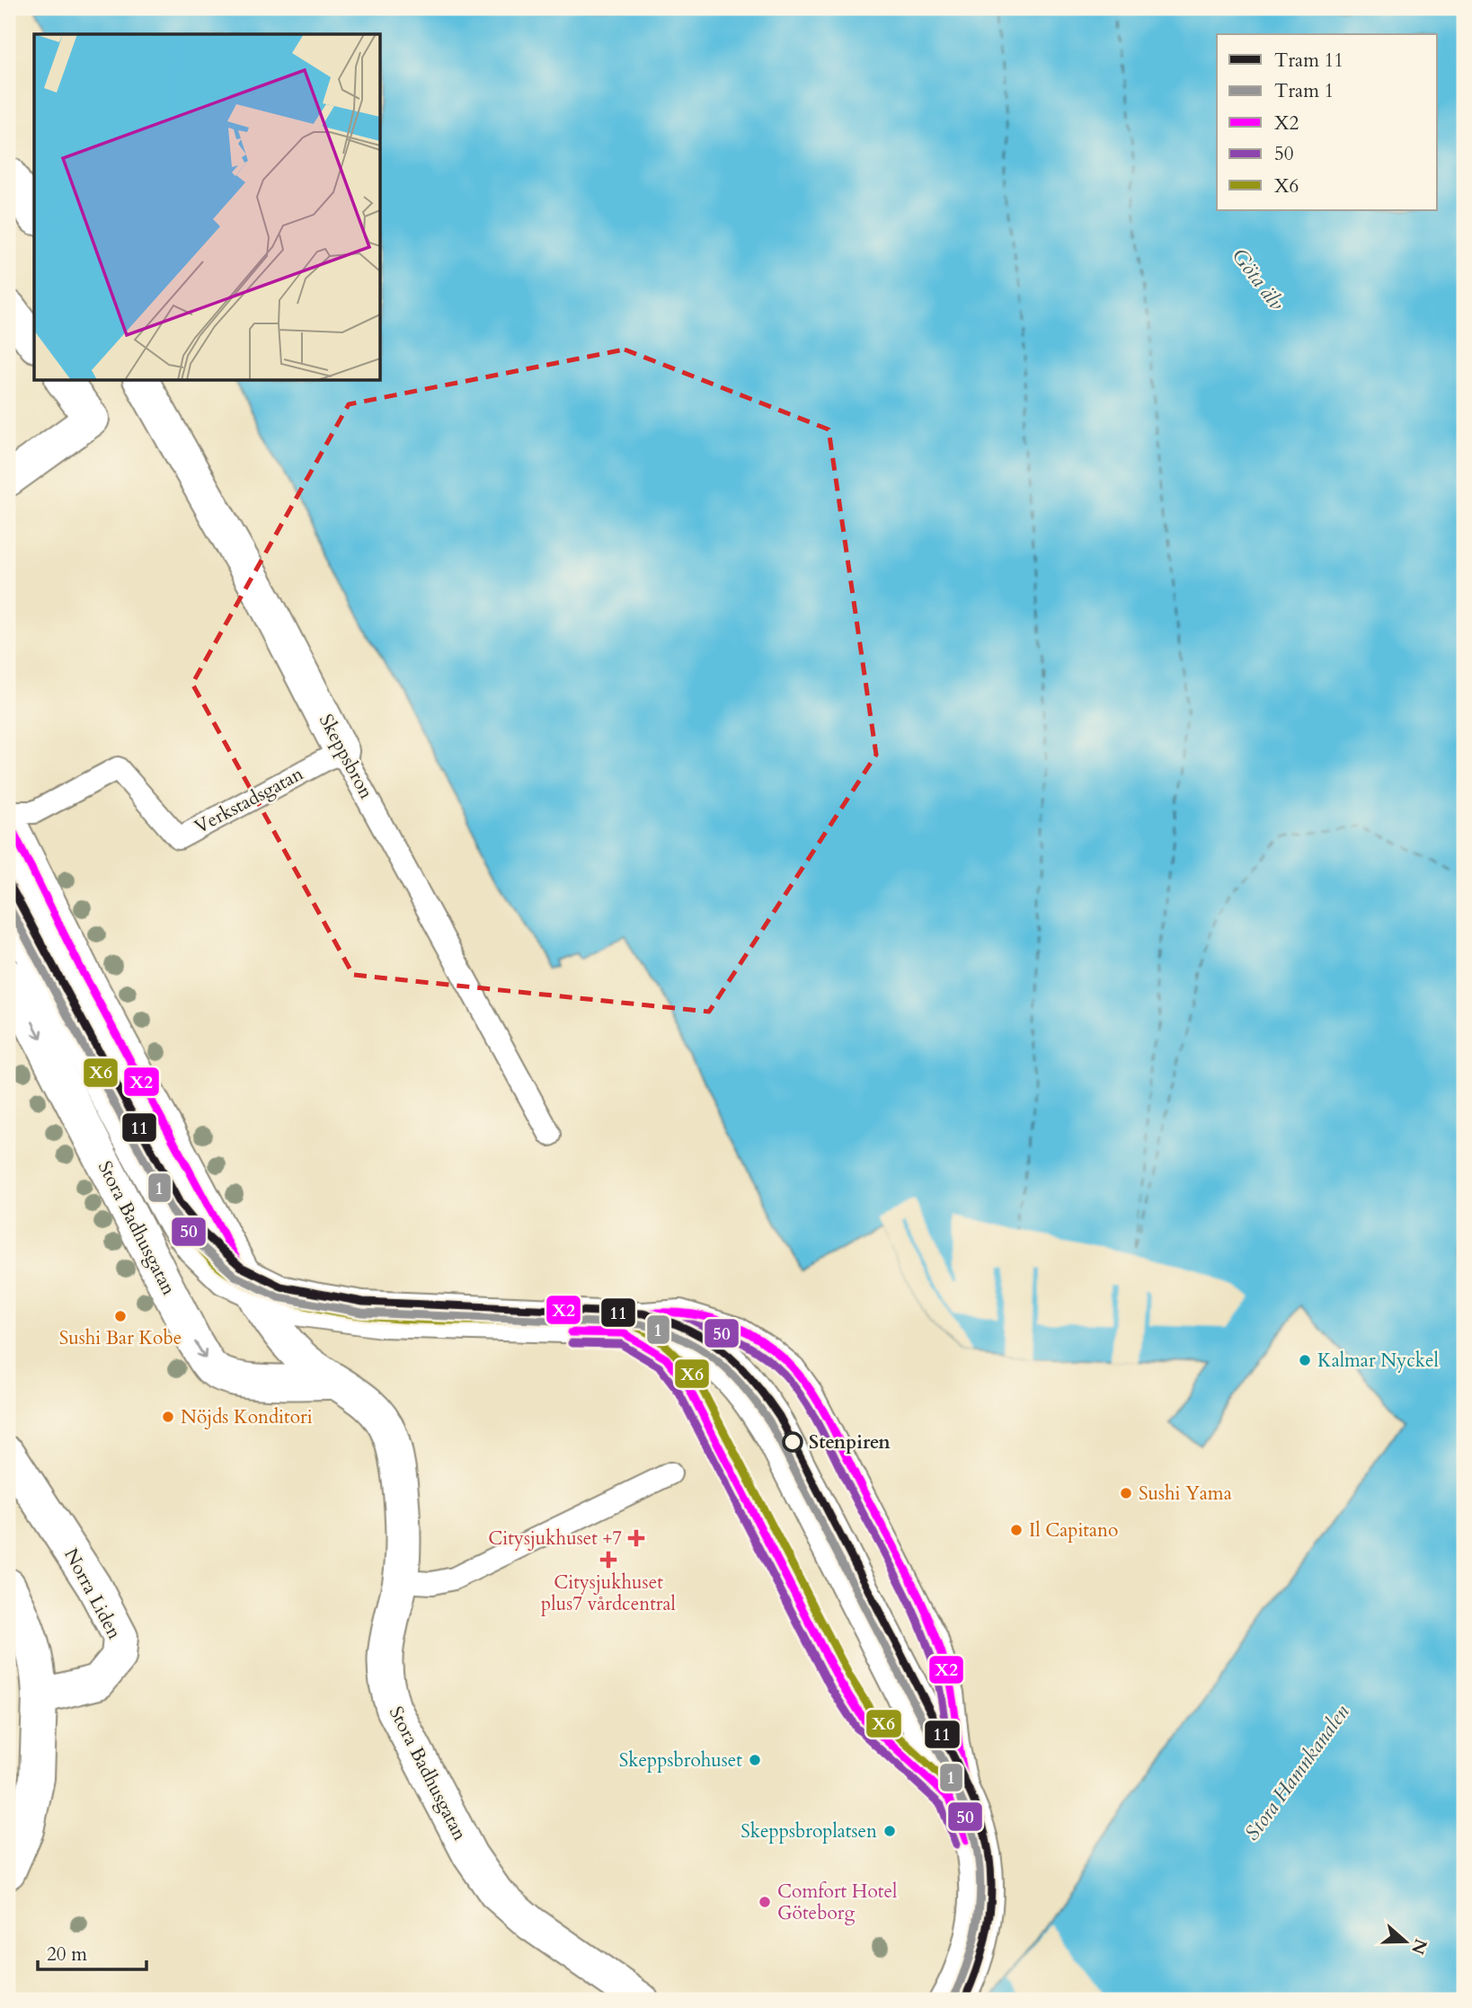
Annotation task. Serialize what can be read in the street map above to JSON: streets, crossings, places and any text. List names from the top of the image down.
{
  "streets": {
    "street": ["Skeppsbron", "Stora Badhusgatan", "Norra Liden"],
    "lane": ["Verkstadsgatan"]
  },
  "crossings": [
    ["Skeppsbron", "Verkstadsgatan"]
  ],
  "water": ["Göta älv", "Stora Hamnkanalen"],
  "places": {
    "other": [
      "Sushi Bar Kobe",
      "Kalmar Nyckel",
      "Nöjds Konditori",
      "Stenpiren",
      "Sushi Yama",
      "Il Capitano",
      "Skeppsbrohuset",
      "Skeppsbroplatsen",
      "Comfort Hotel Göteborg"
    ],
    "health": ["Citysjukhuset +7", "Citysjukhuset plus7 vårdcentral"]
  },
  "lines": [
    "transit line X2",
    "tram line 11",
    "tram line 1",
    "transit line 50",
    "transit line X6"
  ],
  "legend": [
    "Tram 11",
    "Tram 1",
    "X2",
    "50",
    "X6"
  ],
  "scale_bar": "20 m",
  "north": "right"
}
